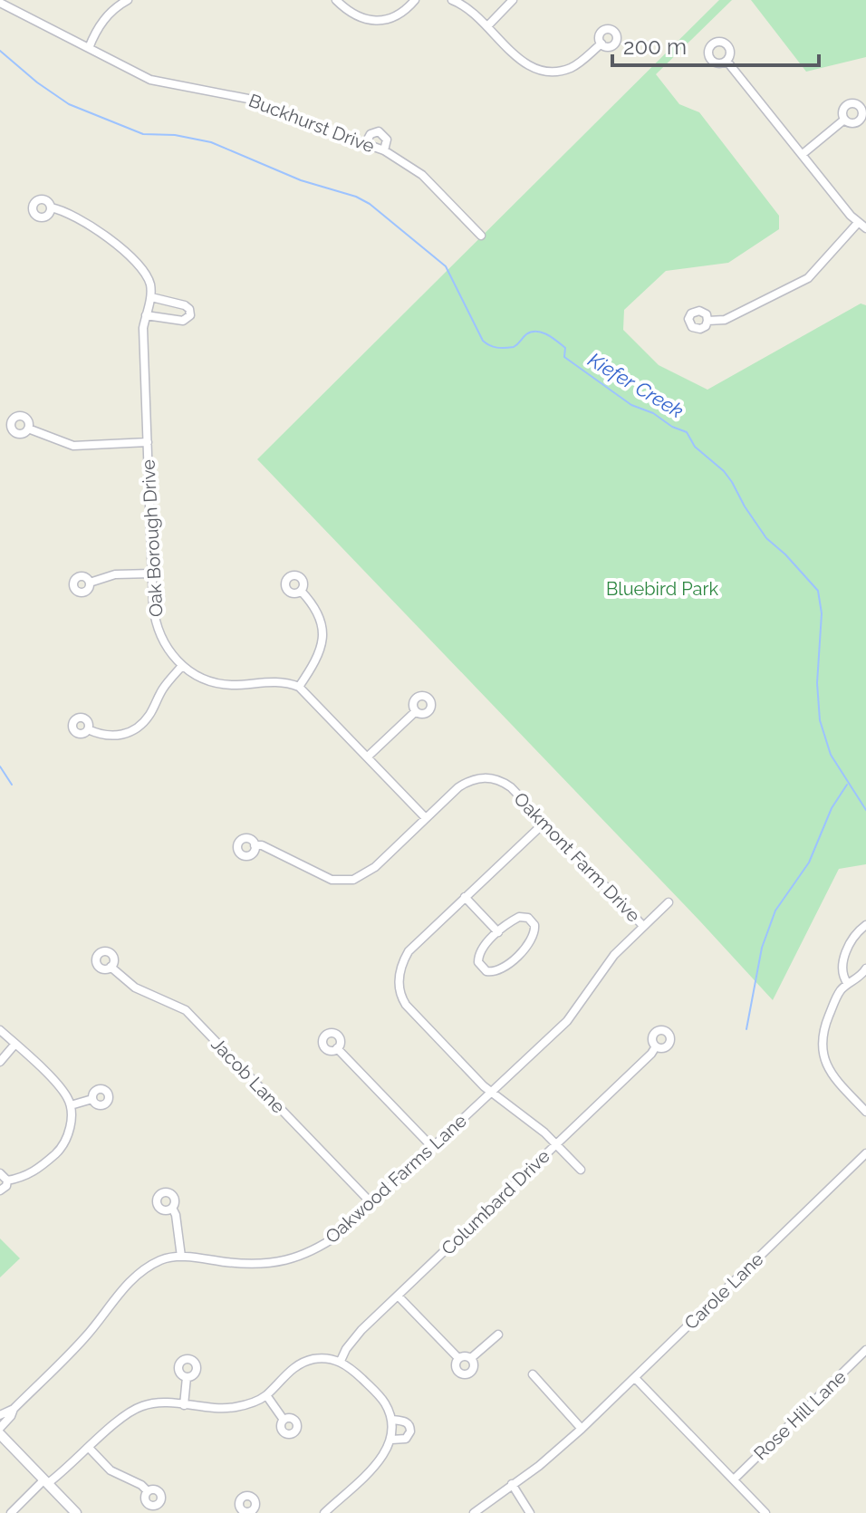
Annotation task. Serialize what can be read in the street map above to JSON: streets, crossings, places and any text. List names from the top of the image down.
{
  "streets": {
    "street": [
      "Buckhurst Drive",
      "Oak Borough Drive",
      "Oakmont Farm Drive",
      "Jacob Lane",
      "Oakwood Farms Lane",
      "Columbard Drive",
      "Carole Lane",
      "Rose Hill Lane"
    ]
  },
  "crossings": [
    ["Oakmont Farm Drive", "Oakwood Farms Lane"],
    ["Jacob Lane", "Oakwood Farms Lane"]
  ],
  "water": ["Kiefer Creek"],
  "parks": ["Bluebird Park"],
  "scale_bar": "200 m"
}
